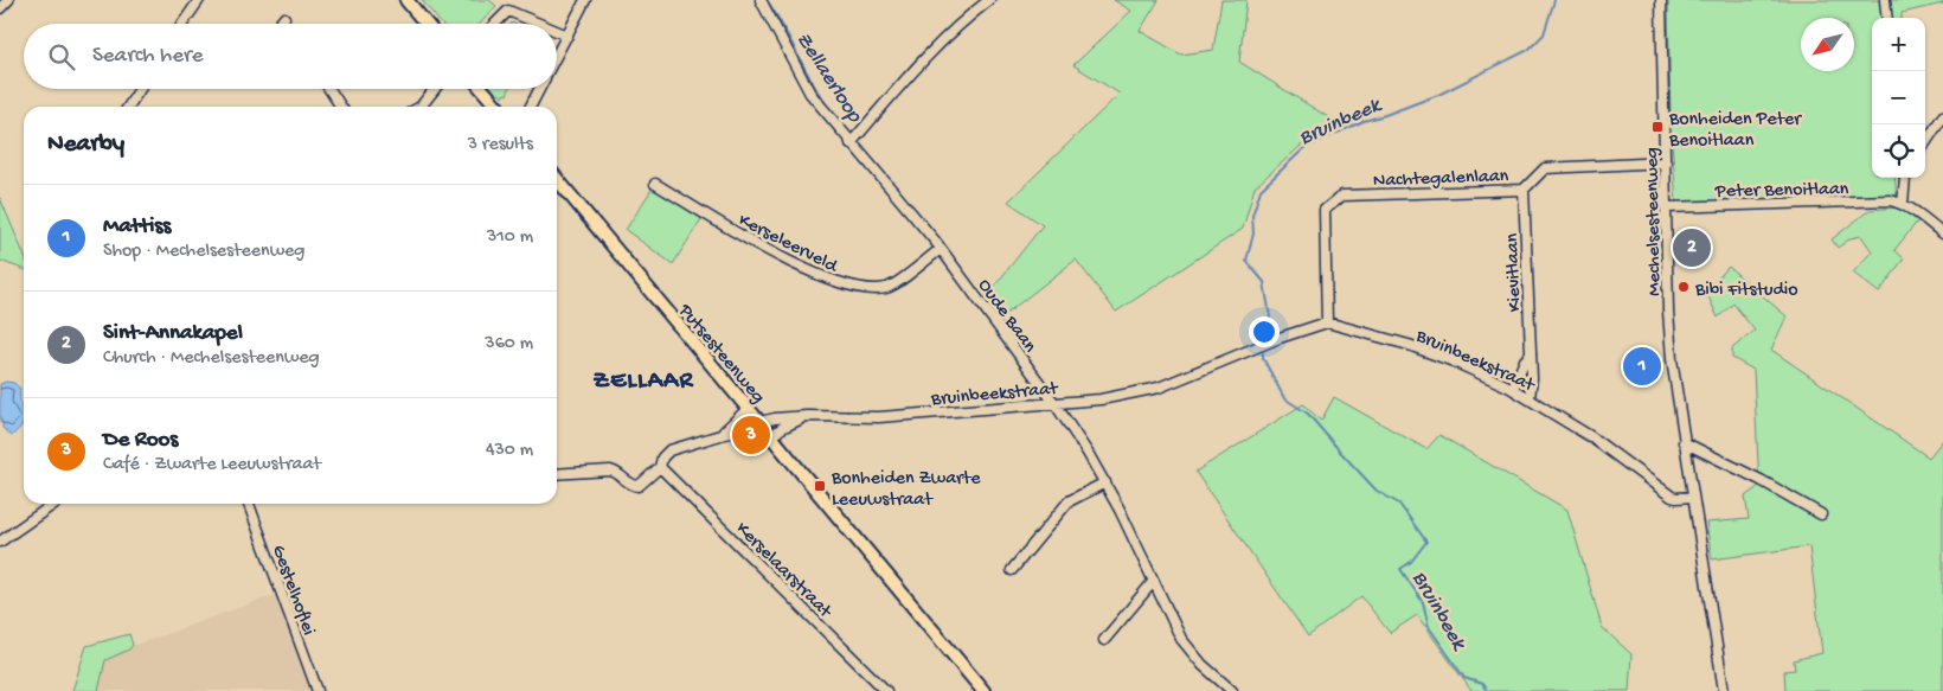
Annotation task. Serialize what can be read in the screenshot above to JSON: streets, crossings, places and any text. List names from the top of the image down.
{
  "streets": {
    "main road": ["Putsesteenweg"],
    "street": [
      "Nachtegalenlaan",
      "Peter Benoitlaan",
      "Mechelsesteenweg",
      "Kerseleerveld",
      "Kievitlaan",
      "Oude Baan",
      "Bruinbeekstraat",
      "Kerselaarstraat",
      "Gestelhoflei"
    ]
  },
  "crossings": [
    ["Nachtegalenlaan", "Mechelsesteenweg"],
    ["Nachtegalenlaan", "Kievitlaan"],
    ["Nachtegalenlaan", "Bruinbeekstraat"],
    ["Peter Benoitlaan", "Mechelsesteenweg"],
    ["Mechelsesteenweg", "Bruinbeekstraat"],
    ["Kerseleerveld", "Oude Baan"],
    ["Kievitlaan", "Bruinbeekstraat"],
    ["Oude Baan", "Bruinbeekstraat"],
    ["Putsesteenweg", "Bruinbeekstraat"],
    ["Bruinbeekstraat", "Kerselaarstraat"]
  ],
  "districts": ["ZELLAAR"],
  "water": ["Zellaerloop", "Bruinbeek"],
  "places": {
    "transit": ["Bonheiden Peter Benoitlaan", "Bonheiden Zwarte Leeuwstraat"],
    "other": ["Bibi Fitstudio"]
  },
  "north": "bottom left",
  "page": {
    "map_buttons": ["+", "−"],
    "search": "Search here",
    "heading": ["Nearby", "3 results"],
    "list": [
      {
        "mark": "1",
        "name": "Mattiss",
        "note": "Shop · Mechelsesteenweg",
        "value": "310 m"
      },
      {
        "mark": "2",
        "name": "Sint-Annakapel",
        "note": "Church · Mechelsesteenweg",
        "value": "360 m"
      },
      {
        "mark": "3",
        "name": "De Roos",
        "note": "Café · Zwarte Leeuwstraat",
        "value": "430 m"
      }
    ],
    "pins": ["2", "1", "3"]
  }
}
